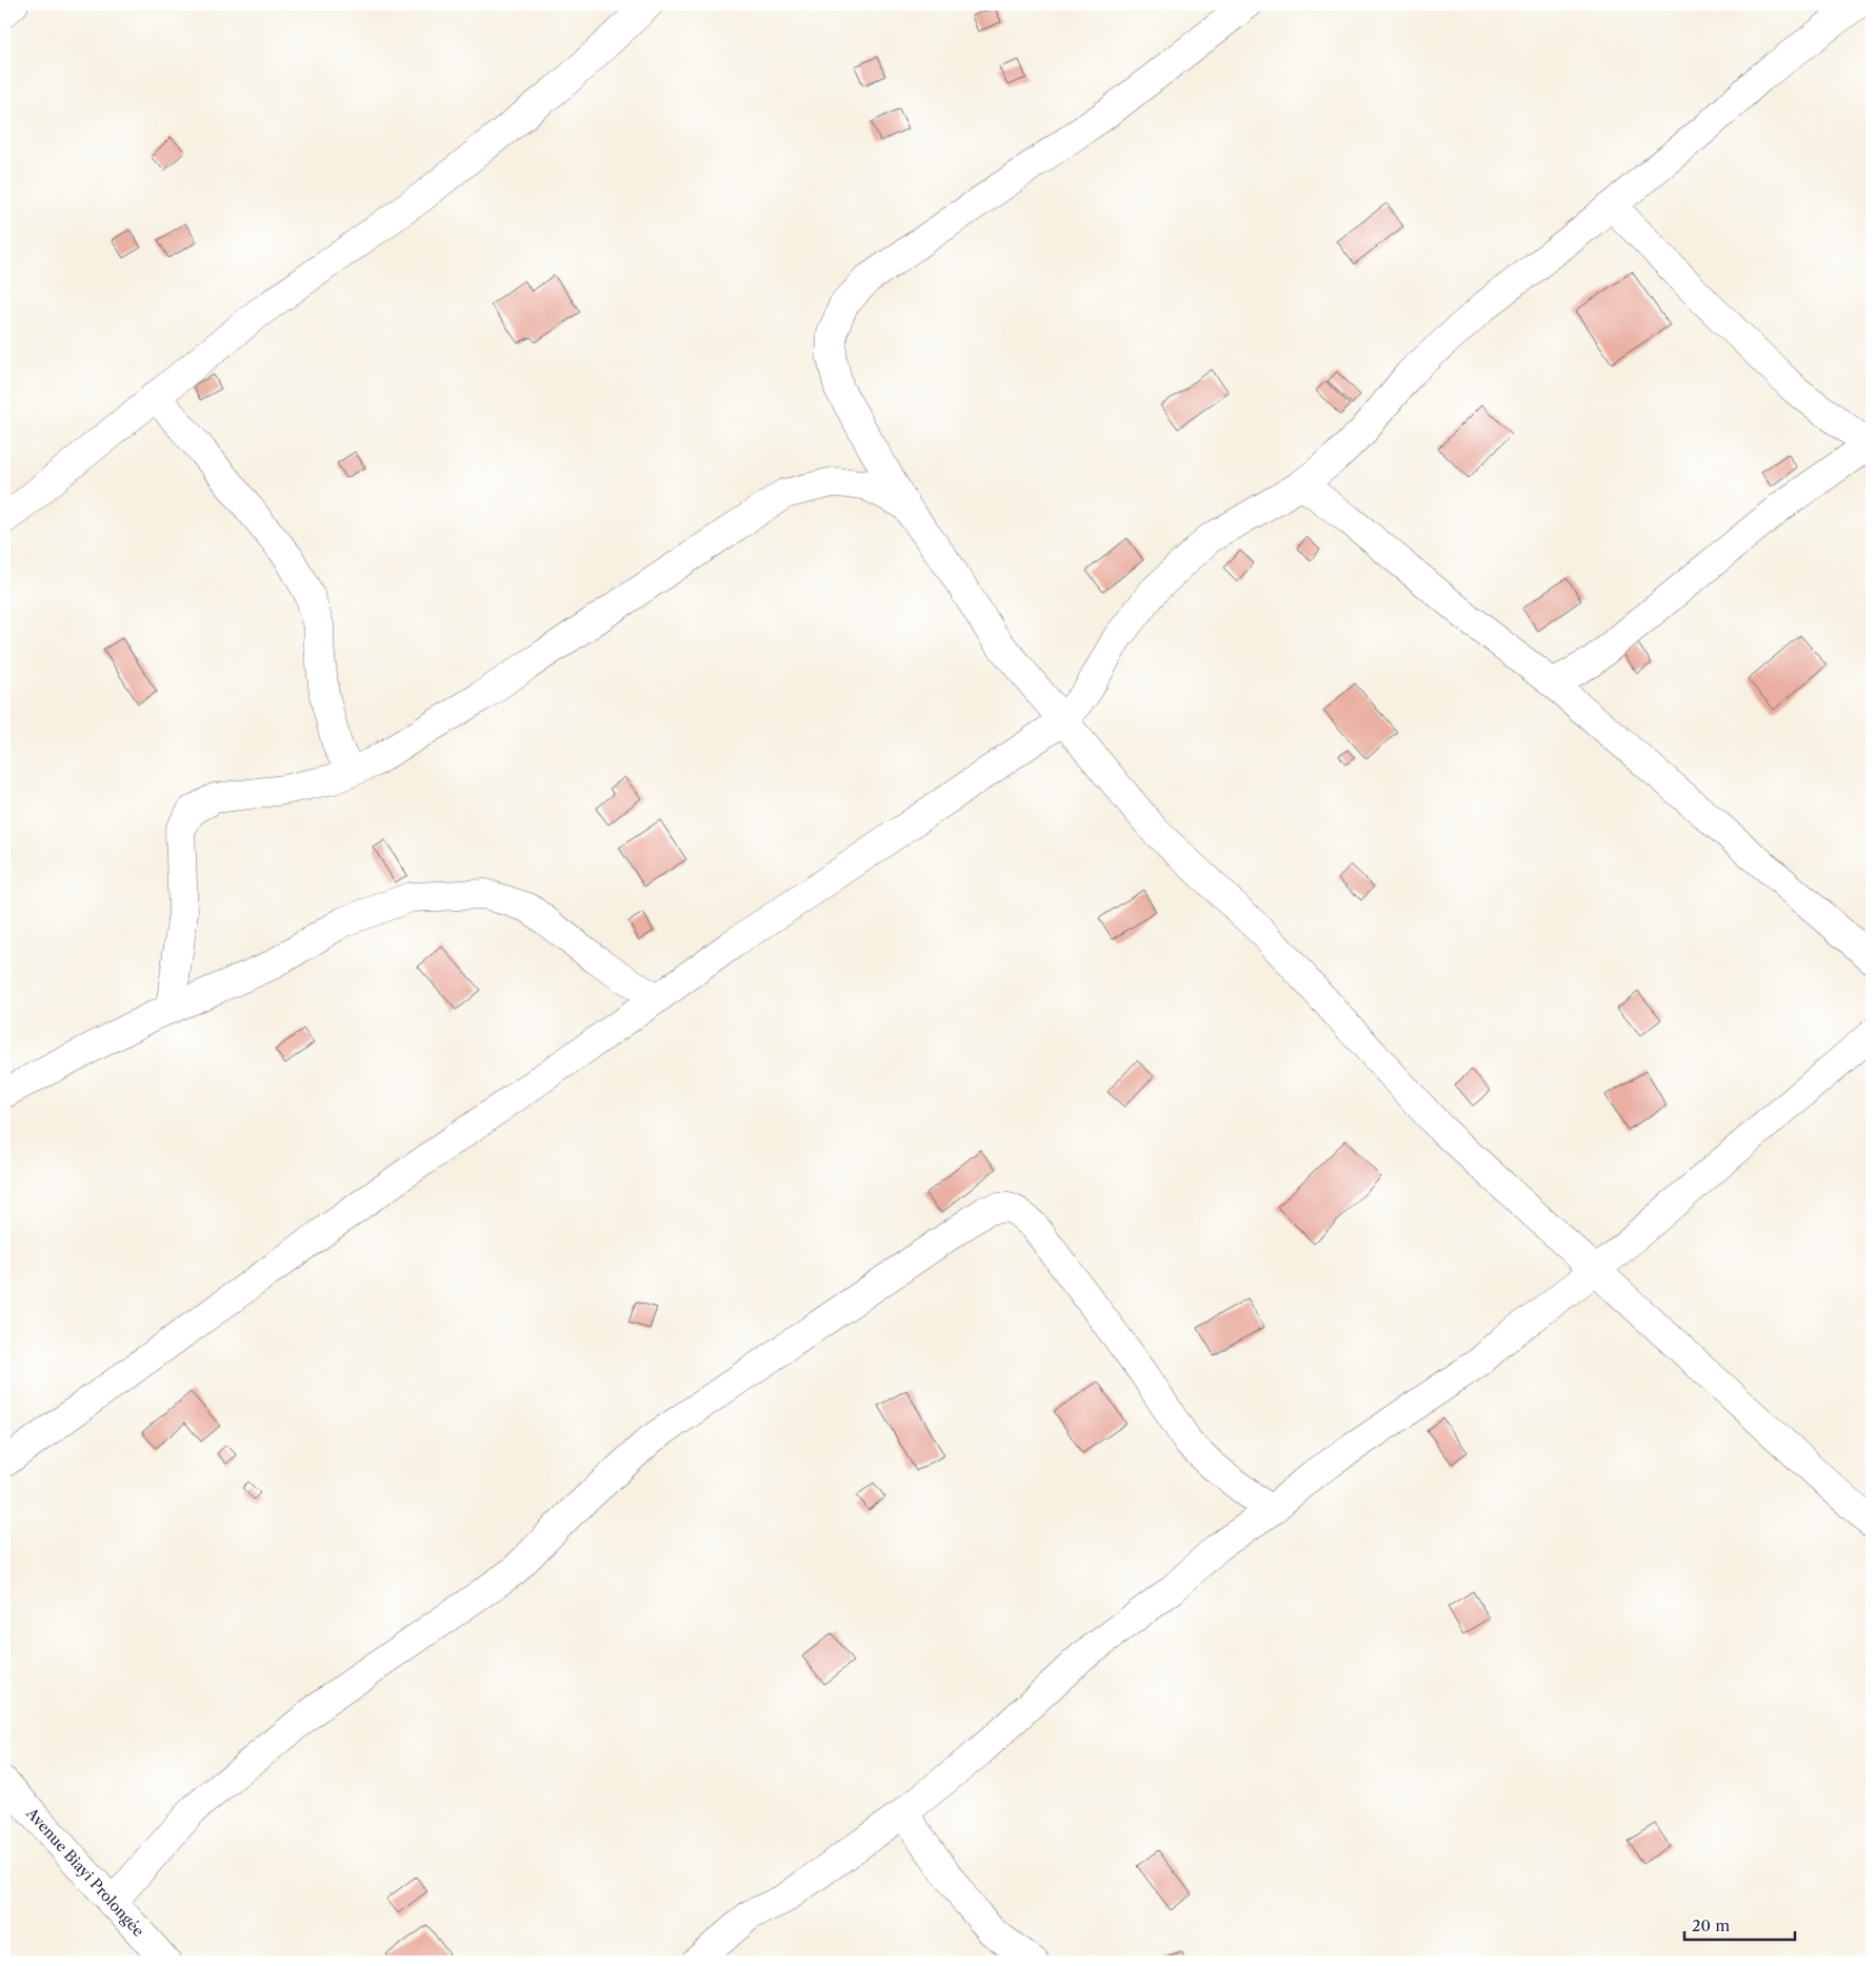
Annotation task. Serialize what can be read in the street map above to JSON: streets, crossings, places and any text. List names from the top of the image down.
{
  "streets": {
    "street": ["Avenue Biayi Prolongée"]
  },
  "scale_bar": "20 m"
}
